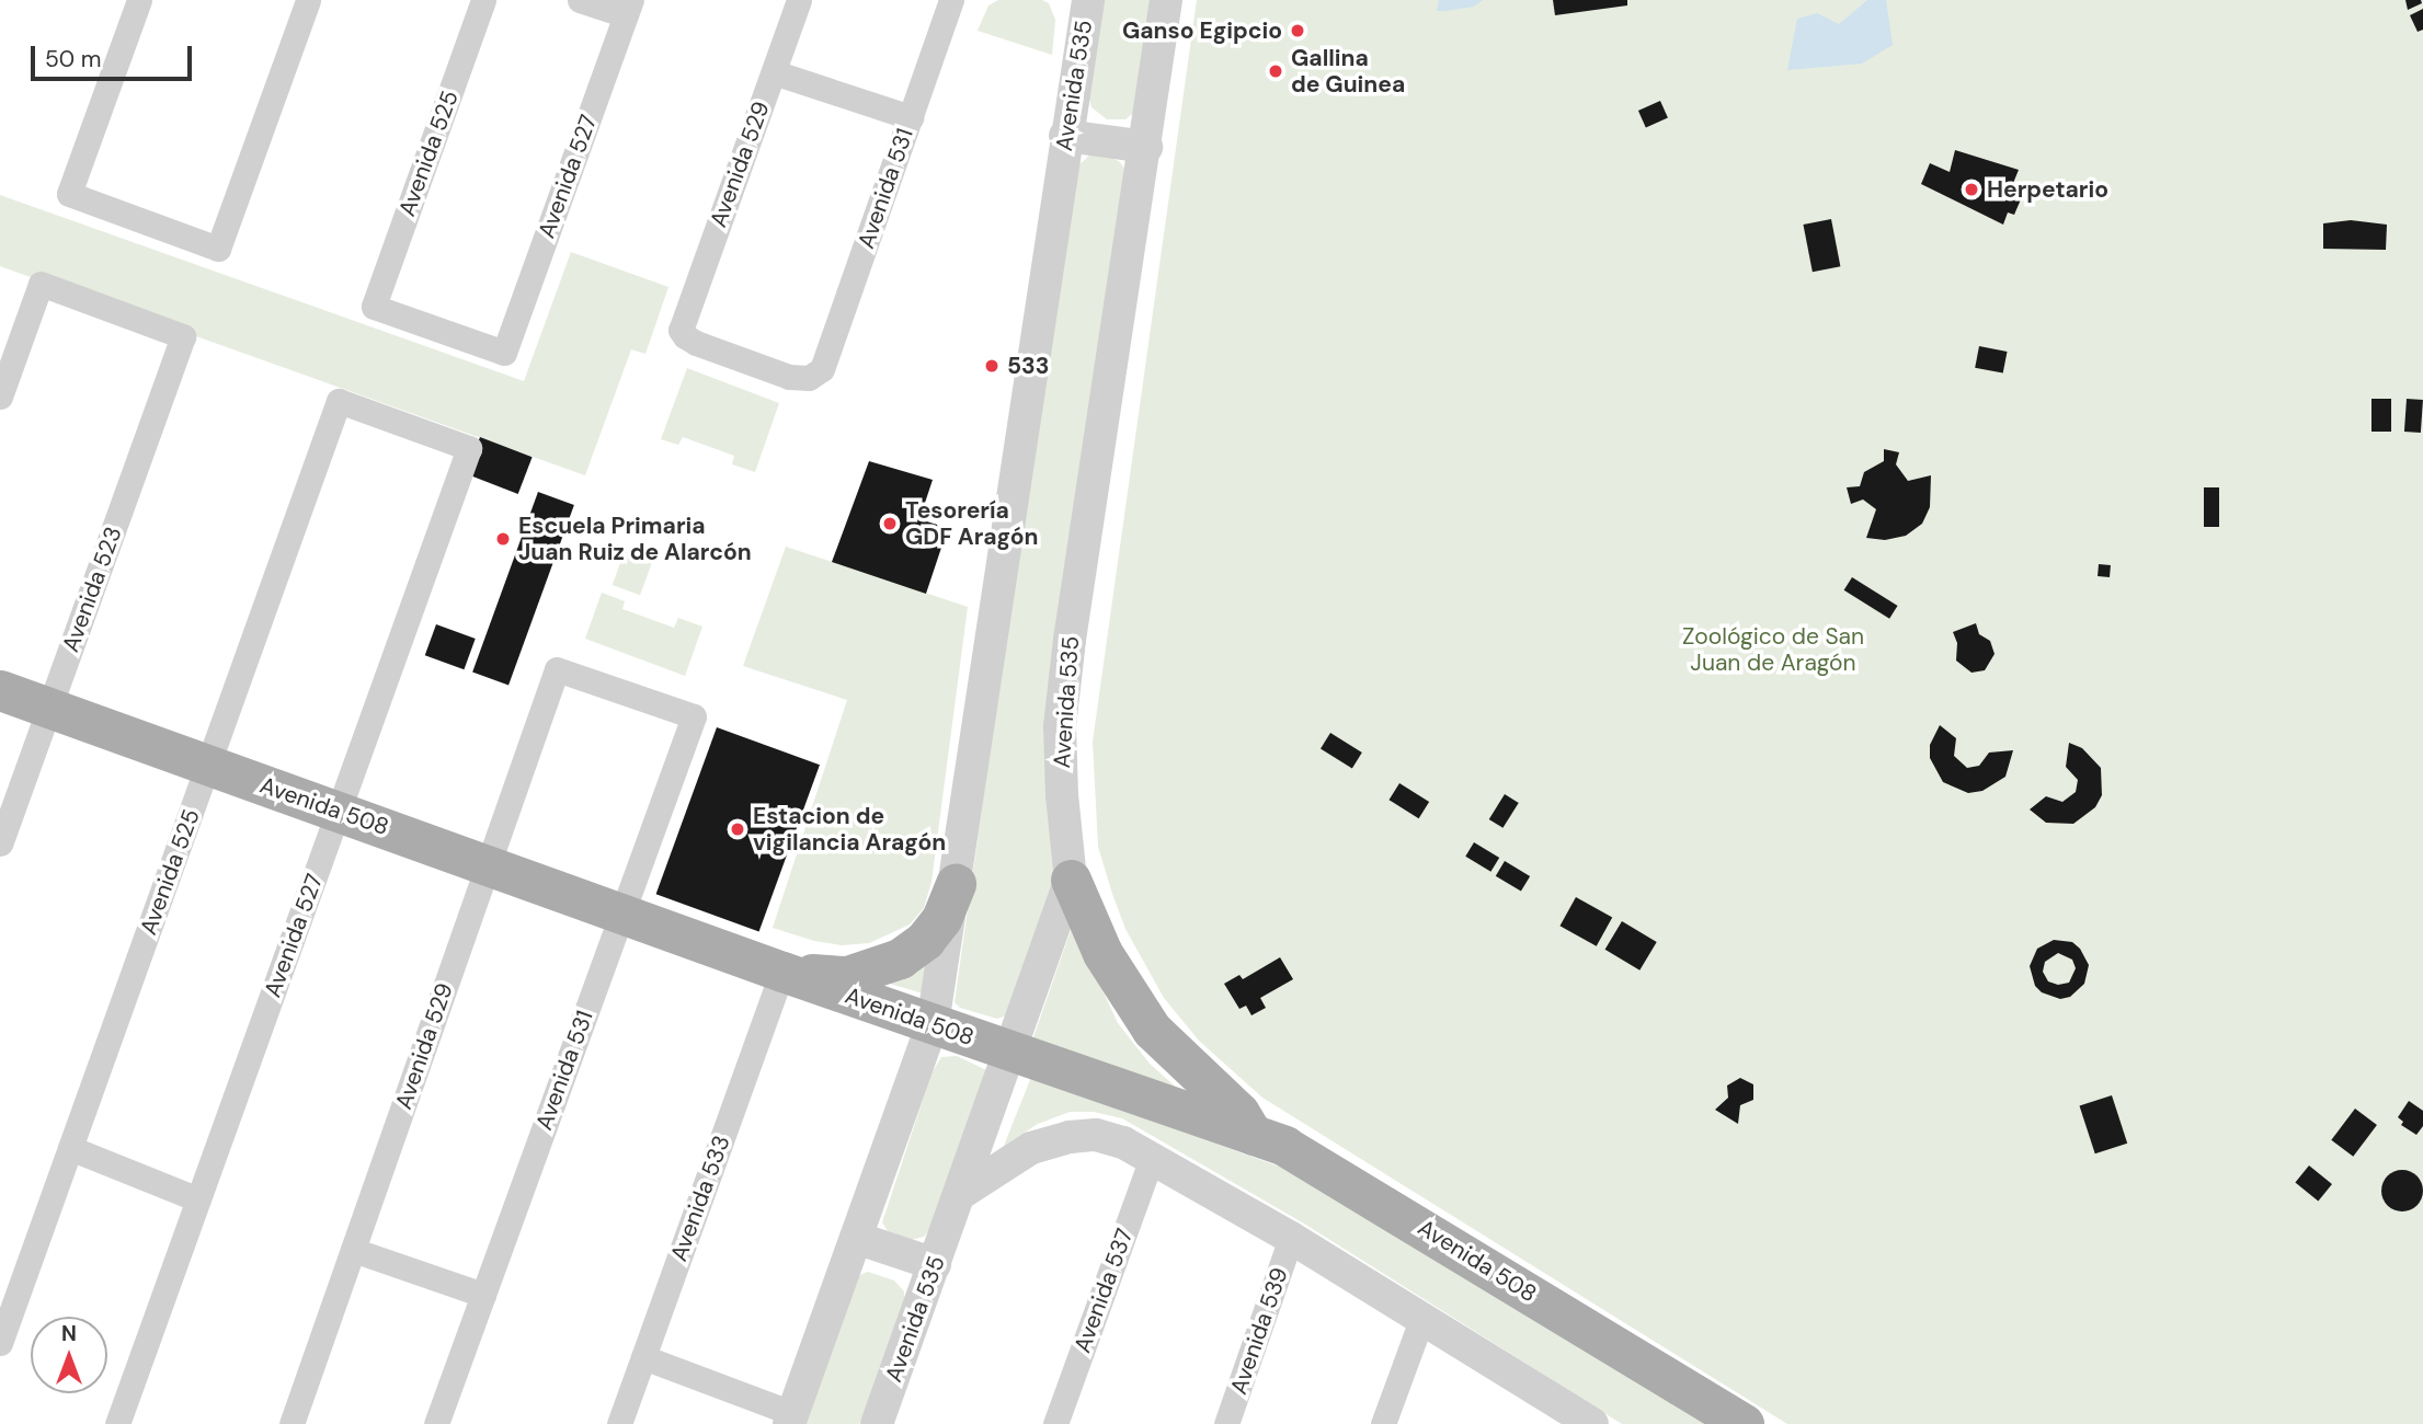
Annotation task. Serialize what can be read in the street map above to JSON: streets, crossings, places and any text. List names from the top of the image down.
{
  "streets": {
    "main road": ["Avenida 508"],
    "street": [
      "Avenida 535",
      "Avenida 525",
      "Avenida 529",
      "Avenida 527",
      "Avenida 531",
      "Avenida 523",
      "Avenida 533",
      "Avenida 537",
      "Avenida 539"
    ]
  },
  "crossings": [
    ["Avenida 535", "Avenida 508"],
    ["Avenida 525", "Avenida 527"],
    ["Avenida 525", "Avenida 508"],
    ["Avenida 529", "Avenida 531"],
    ["Avenida 529", "Avenida 508"],
    ["Avenida 527", "Avenida 508"],
    ["Avenida 531", "Avenida 508"],
    ["Avenida 523", "Avenida 508"],
    ["Avenida 508", "Avenida 533"]
  ],
  "parks": ["Zoológico de San Juan de Aragón"],
  "places": [
    "Ganso Egipcio",
    "Gallina de Guinea",
    "Herpetario",
    "533",
    "Tesorería GDF Aragón",
    "Escuela Primaria Juan Ruiz de Alarcón",
    "Estacion de vigilancia Aragón"
  ],
  "scale_bar": "50 m",
  "north": "top"
}
